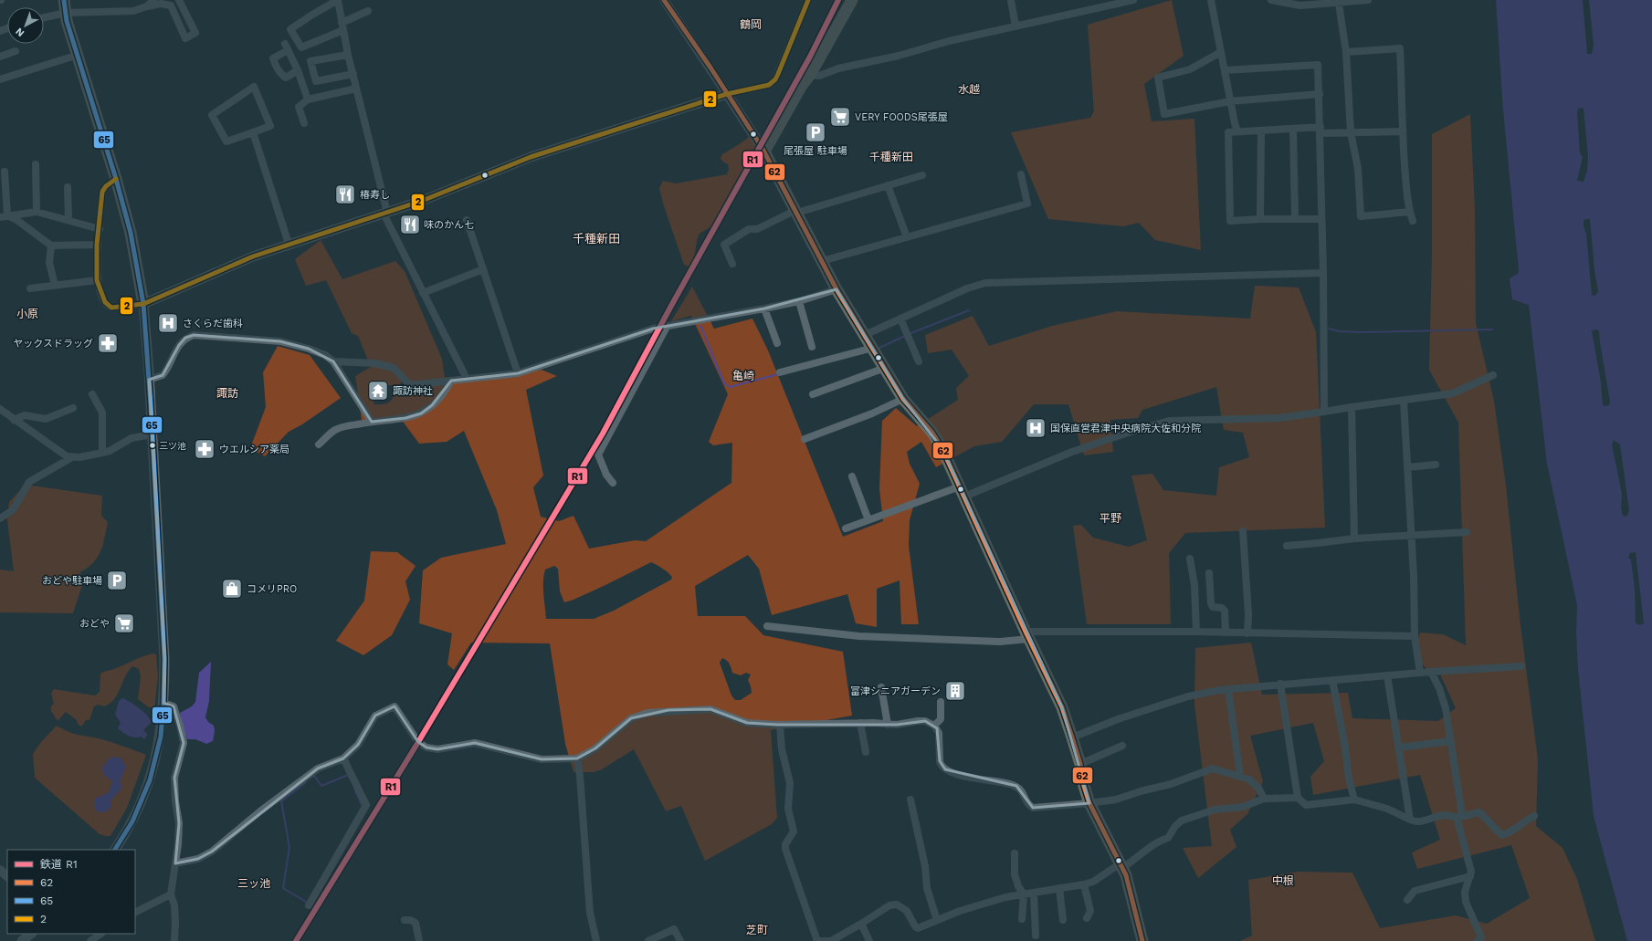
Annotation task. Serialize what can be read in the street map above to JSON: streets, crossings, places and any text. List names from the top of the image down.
{
  "districts": [
    "鶴岡",
    "水越",
    "千種新田",
    "千種新田",
    "小原",
    "亀崎",
    "諏訪",
    "平野",
    "中根",
    "三ッ池",
    "芝町"
  ],
  "places": {
    "supermarket": ["VERY FOODS尾張屋", "おどや"],
    "parking": ["尾張屋 駐車場", "おどや駐車場"],
    "restaurant": ["椿寿し", "味のかん七"],
    "hospital": ["さくらだ歯科", "国保直営君津中央病院大佐和分院"],
    "pharmacy": ["ヤックスドラッグ", "ウエルシア薬局"],
    "temple": ["諏訪神社"],
    "other": ["三ツ池"],
    "shop": ["コメリPRO"],
    "building": ["富津シニアガーデン"]
  },
  "lines": [
    "rail line R1",
    "transit line 62",
    "transit line 65",
    "transit line 2"
  ],
  "legend": [
    "鉄道 R1",
    "62",
    "65",
    "2"
  ],
  "north": "bottom left"
}
